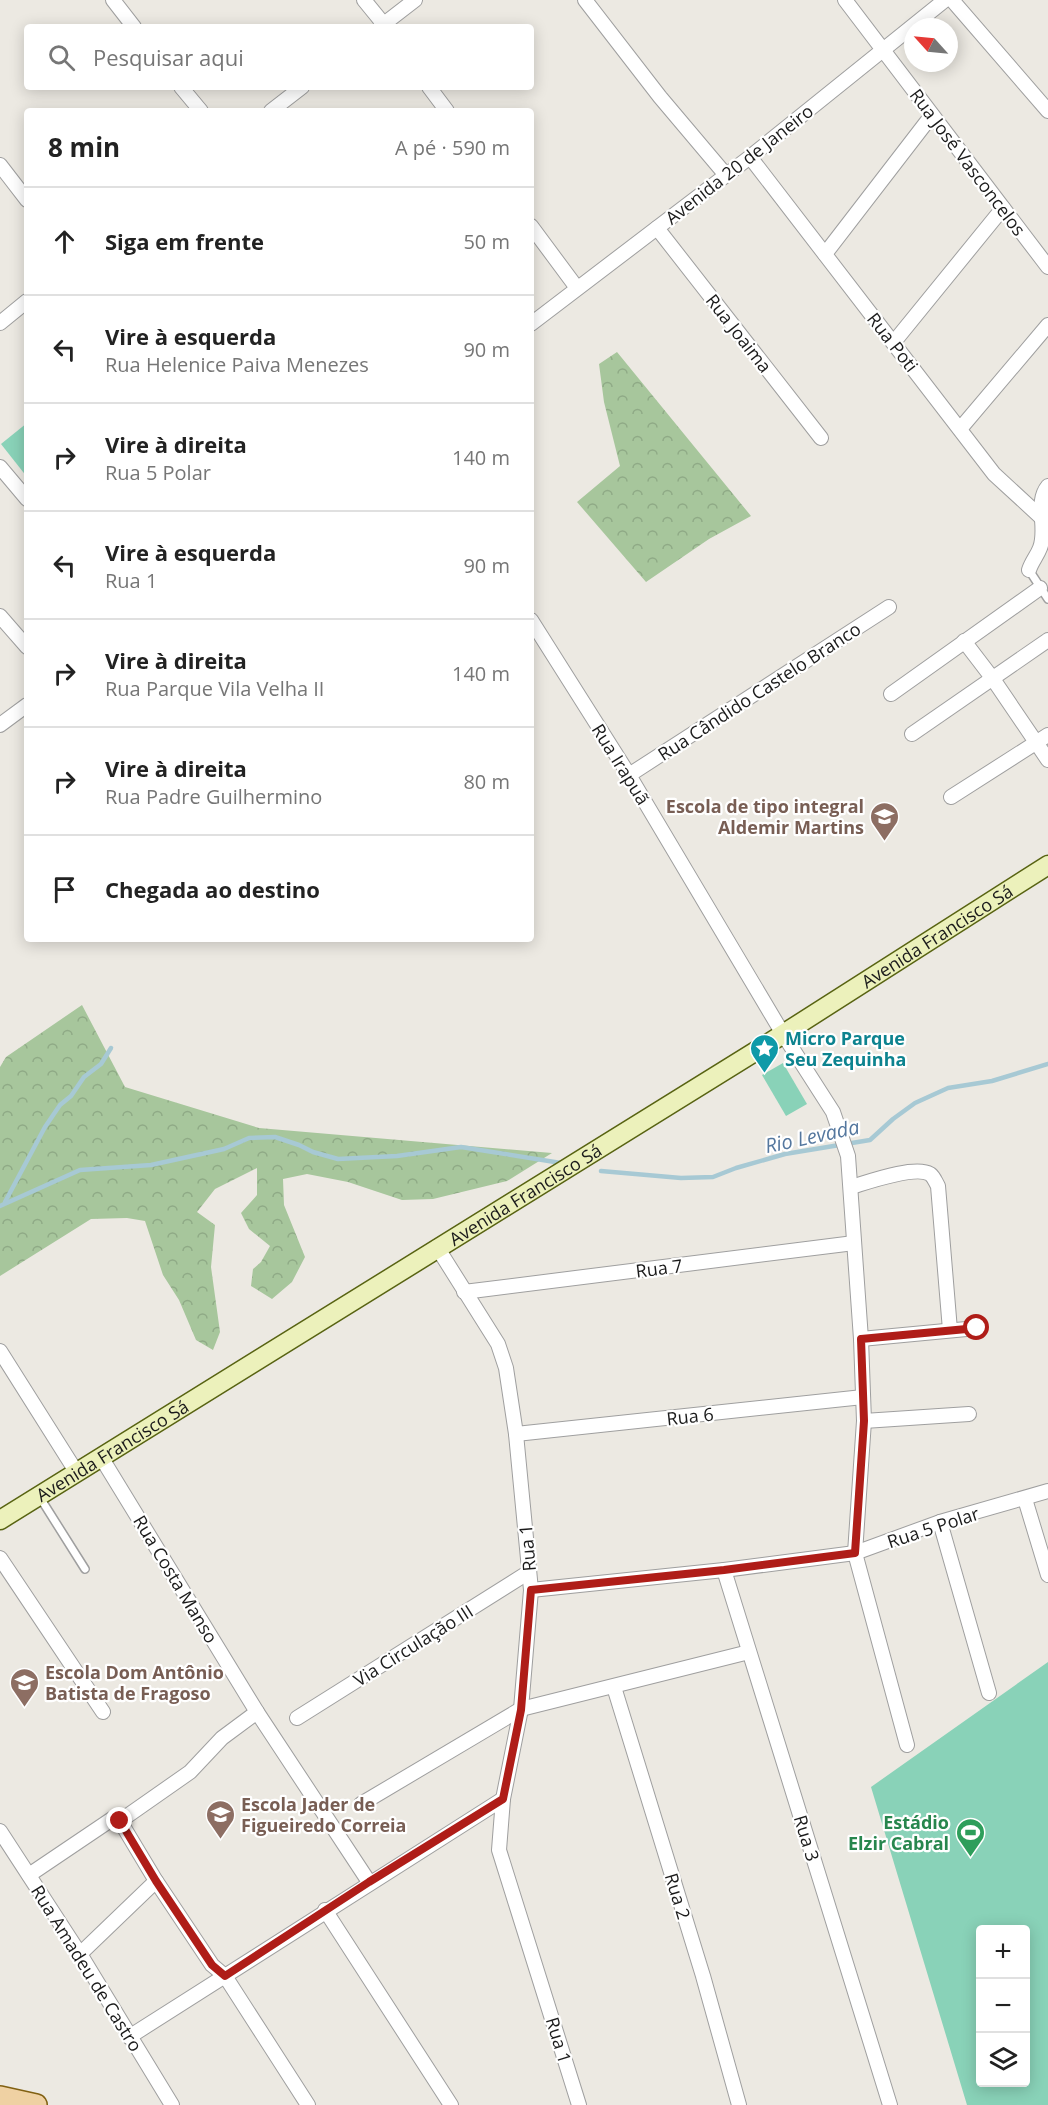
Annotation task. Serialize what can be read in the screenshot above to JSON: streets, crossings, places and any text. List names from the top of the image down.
{
  "streets": {
    "main road": ["Avenida Francisco Sá"],
    "street": [
      "Rua José Vasconcelos",
      "Avenida 20 de Janeiro",
      "Rua Joaima",
      "Rua Poti",
      "Rua Cândido Castelo Branco",
      "Rua Irapuã",
      "Rua 7",
      "Rua 6",
      "Rua 5 Polar",
      "Rua 1",
      "Rua Costa Manso",
      "Via Circulação III",
      "Rua 3",
      "Rua 2",
      "Rua Amadeu de Castro"
    ]
  },
  "crossings": [
    ["Rua José Vasconcelos", "Avenida 20 de Janeiro"],
    ["Avenida 20 de Janeiro", "Rua Joaima"],
    ["Avenida 20 de Janeiro", "Rua Poti"],
    ["Rua Cândido Castelo Branco", "Rua Irapuã"],
    ["Rua Irapuã", "Avenida Francisco Sá"],
    ["Rua Irapuã", "Rua 7"],
    ["Rua Irapuã", "Rua 6"],
    ["Rua Irapuã", "Rua 5 Polar"],
    ["Avenida Francisco Sá", "Rua 1"],
    ["Avenida Francisco Sá", "Rua Costa Manso"],
    ["Rua 7", "Rua 1"],
    ["Rua 6", "Rua 1"],
    ["Rua 5 Polar", "Rua 1"],
    ["Rua 5 Polar", "Rua 3"],
    ["Rua 1", "Via Circulação III"]
  ],
  "water": ["Rio Levada"],
  "places": {
    "school or university": ["Escola de tipo integral Aldemir Martins", "Escola Dom Antônio Batista de Fragoso", "Escola Jader de Figueiredo Correia"],
    "place": ["Micro Parque Seu Zequinha"],
    "sports": ["Estádio Elzir Cabral"]
  },
  "north": "top left",
  "page": {
    "search": "Pesquisar aqui",
    "heading": ["8 min", "A pé · 590 m"],
    "list": [
      ["Siga em frente", "50 m"],
      ["Vire à esquerda", "Rua Helenice Paiva Menezes", "90 m"],
      ["Vire à direita", "Rua 5 Polar", "140 m"],
      ["Vire à esquerda", "Rua 1", "90 m"],
      ["Vire à direita", "Rua Parque Vila Velha II", "140 m"],
      ["Vire à direita", "Rua Padre Guilhermino", "80 m"],
      "Chegada ao destino"
    ],
    "map_buttons": ["+", "−"]
  }
}
